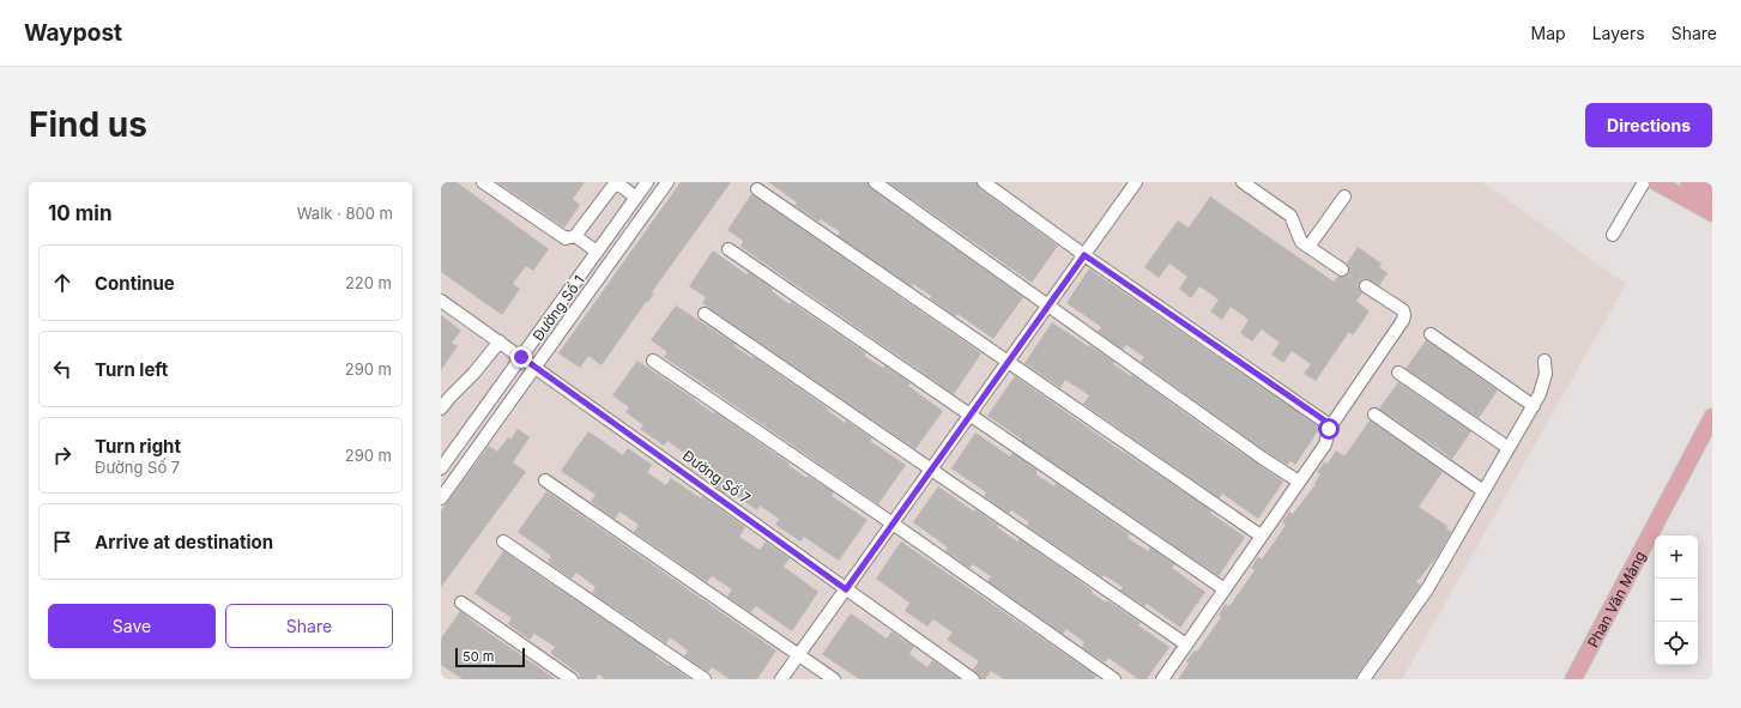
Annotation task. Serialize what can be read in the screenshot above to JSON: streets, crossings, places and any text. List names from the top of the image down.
{
  "streets": {
    "main road": ["Phan Văn Mảng"],
    "street": ["Đường Số 1", "Đường Số 7"]
  },
  "crossings": [
    ["Đường Số 1", "Đường Số 7"]
  ],
  "scale_bar": "50 m",
  "page": {
    "header": "Waypost",
    "nav": ["Map", "Layers", "Share"],
    "buttons": [
      "Directions",
      ["Save", "Share"]
    ],
    "title": "Find us",
    "heading": ["10 min", "Walk · 800 m"],
    "list": [
      ["Continue", "220 m"],
      ["Turn left", "290 m"],
      ["Turn right", "Đường Số 7", "290 m"],
      "Arrive at destination"
    ],
    "map_buttons": ["+", "−"],
    "scale": "50 m"
  }
}
